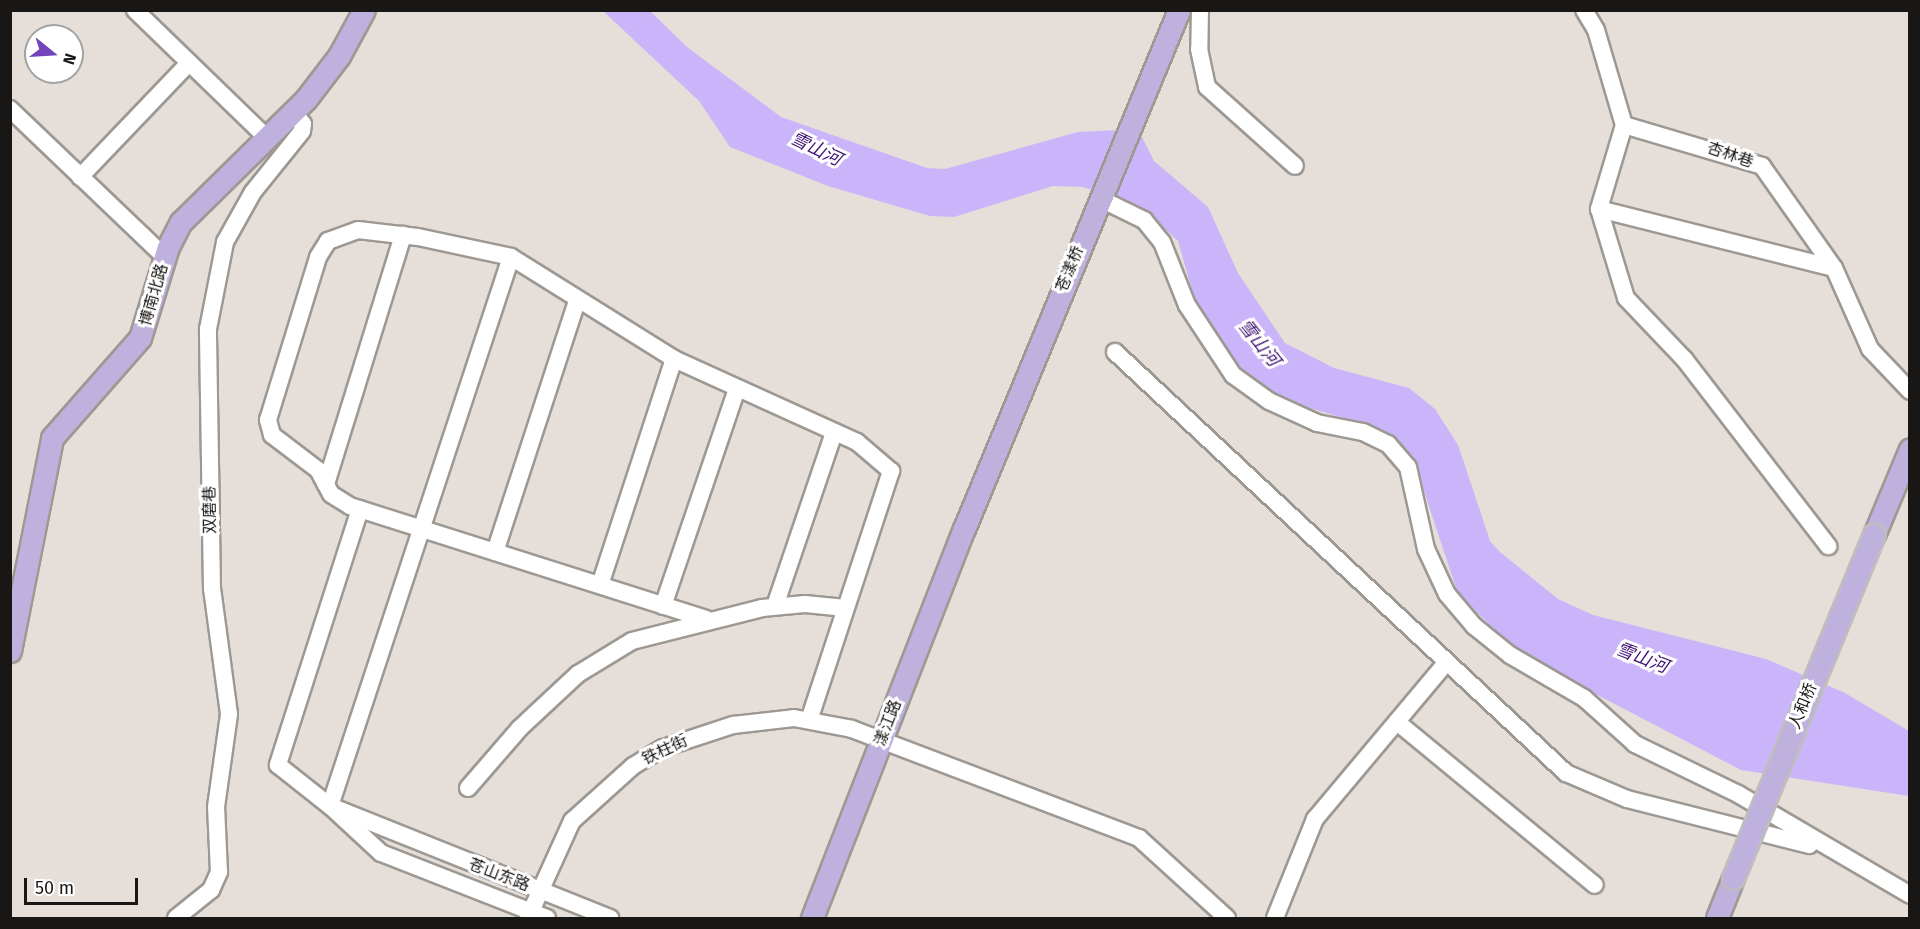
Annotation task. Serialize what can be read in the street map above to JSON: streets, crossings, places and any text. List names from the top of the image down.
{
  "streets": {
    "main road": [
      "苍漾桥",
      "博南北路",
      "人和桥",
      "漾江路"
    ],
    "street": [
      "杏林巷",
      "双磨巷",
      "铁柱街",
      "苍山东路"
    ]
  },
  "crossings": [
    ["苍漾桥", "漾江路"],
    ["博南北路", "双磨巷"],
    ["漾江路", "铁柱街"],
    ["铁柱街", "苍山东路"]
  ],
  "water": ["雪山河"],
  "scale_bar": "50 m",
  "north": "right"
}
